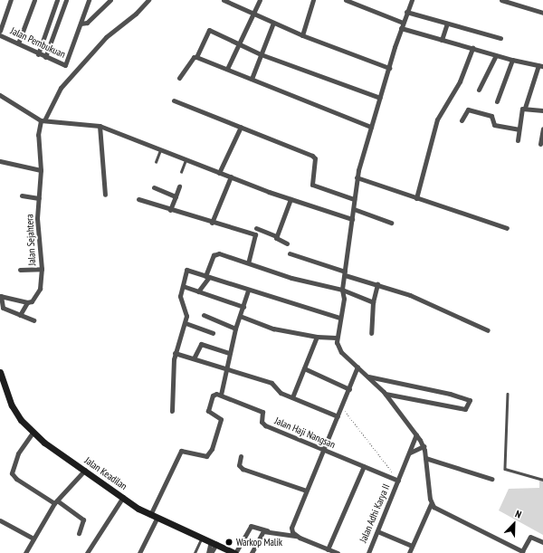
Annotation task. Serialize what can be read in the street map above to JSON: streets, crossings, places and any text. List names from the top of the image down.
{
  "streets": {
    "main road": ["Jalan Keadilan"],
    "street": [
      "Jalan Pembukuan",
      "Jalan Sejahtera",
      "Jalan Haji Nangsan",
      "Jalan Adhi Karya II"
    ]
  },
  "crossings": [
    ["Jalan Haji Nangsan", "Jalan Adhi Karya II"]
  ],
  "places": ["Warkop Malik"],
  "north": "top right"
}
